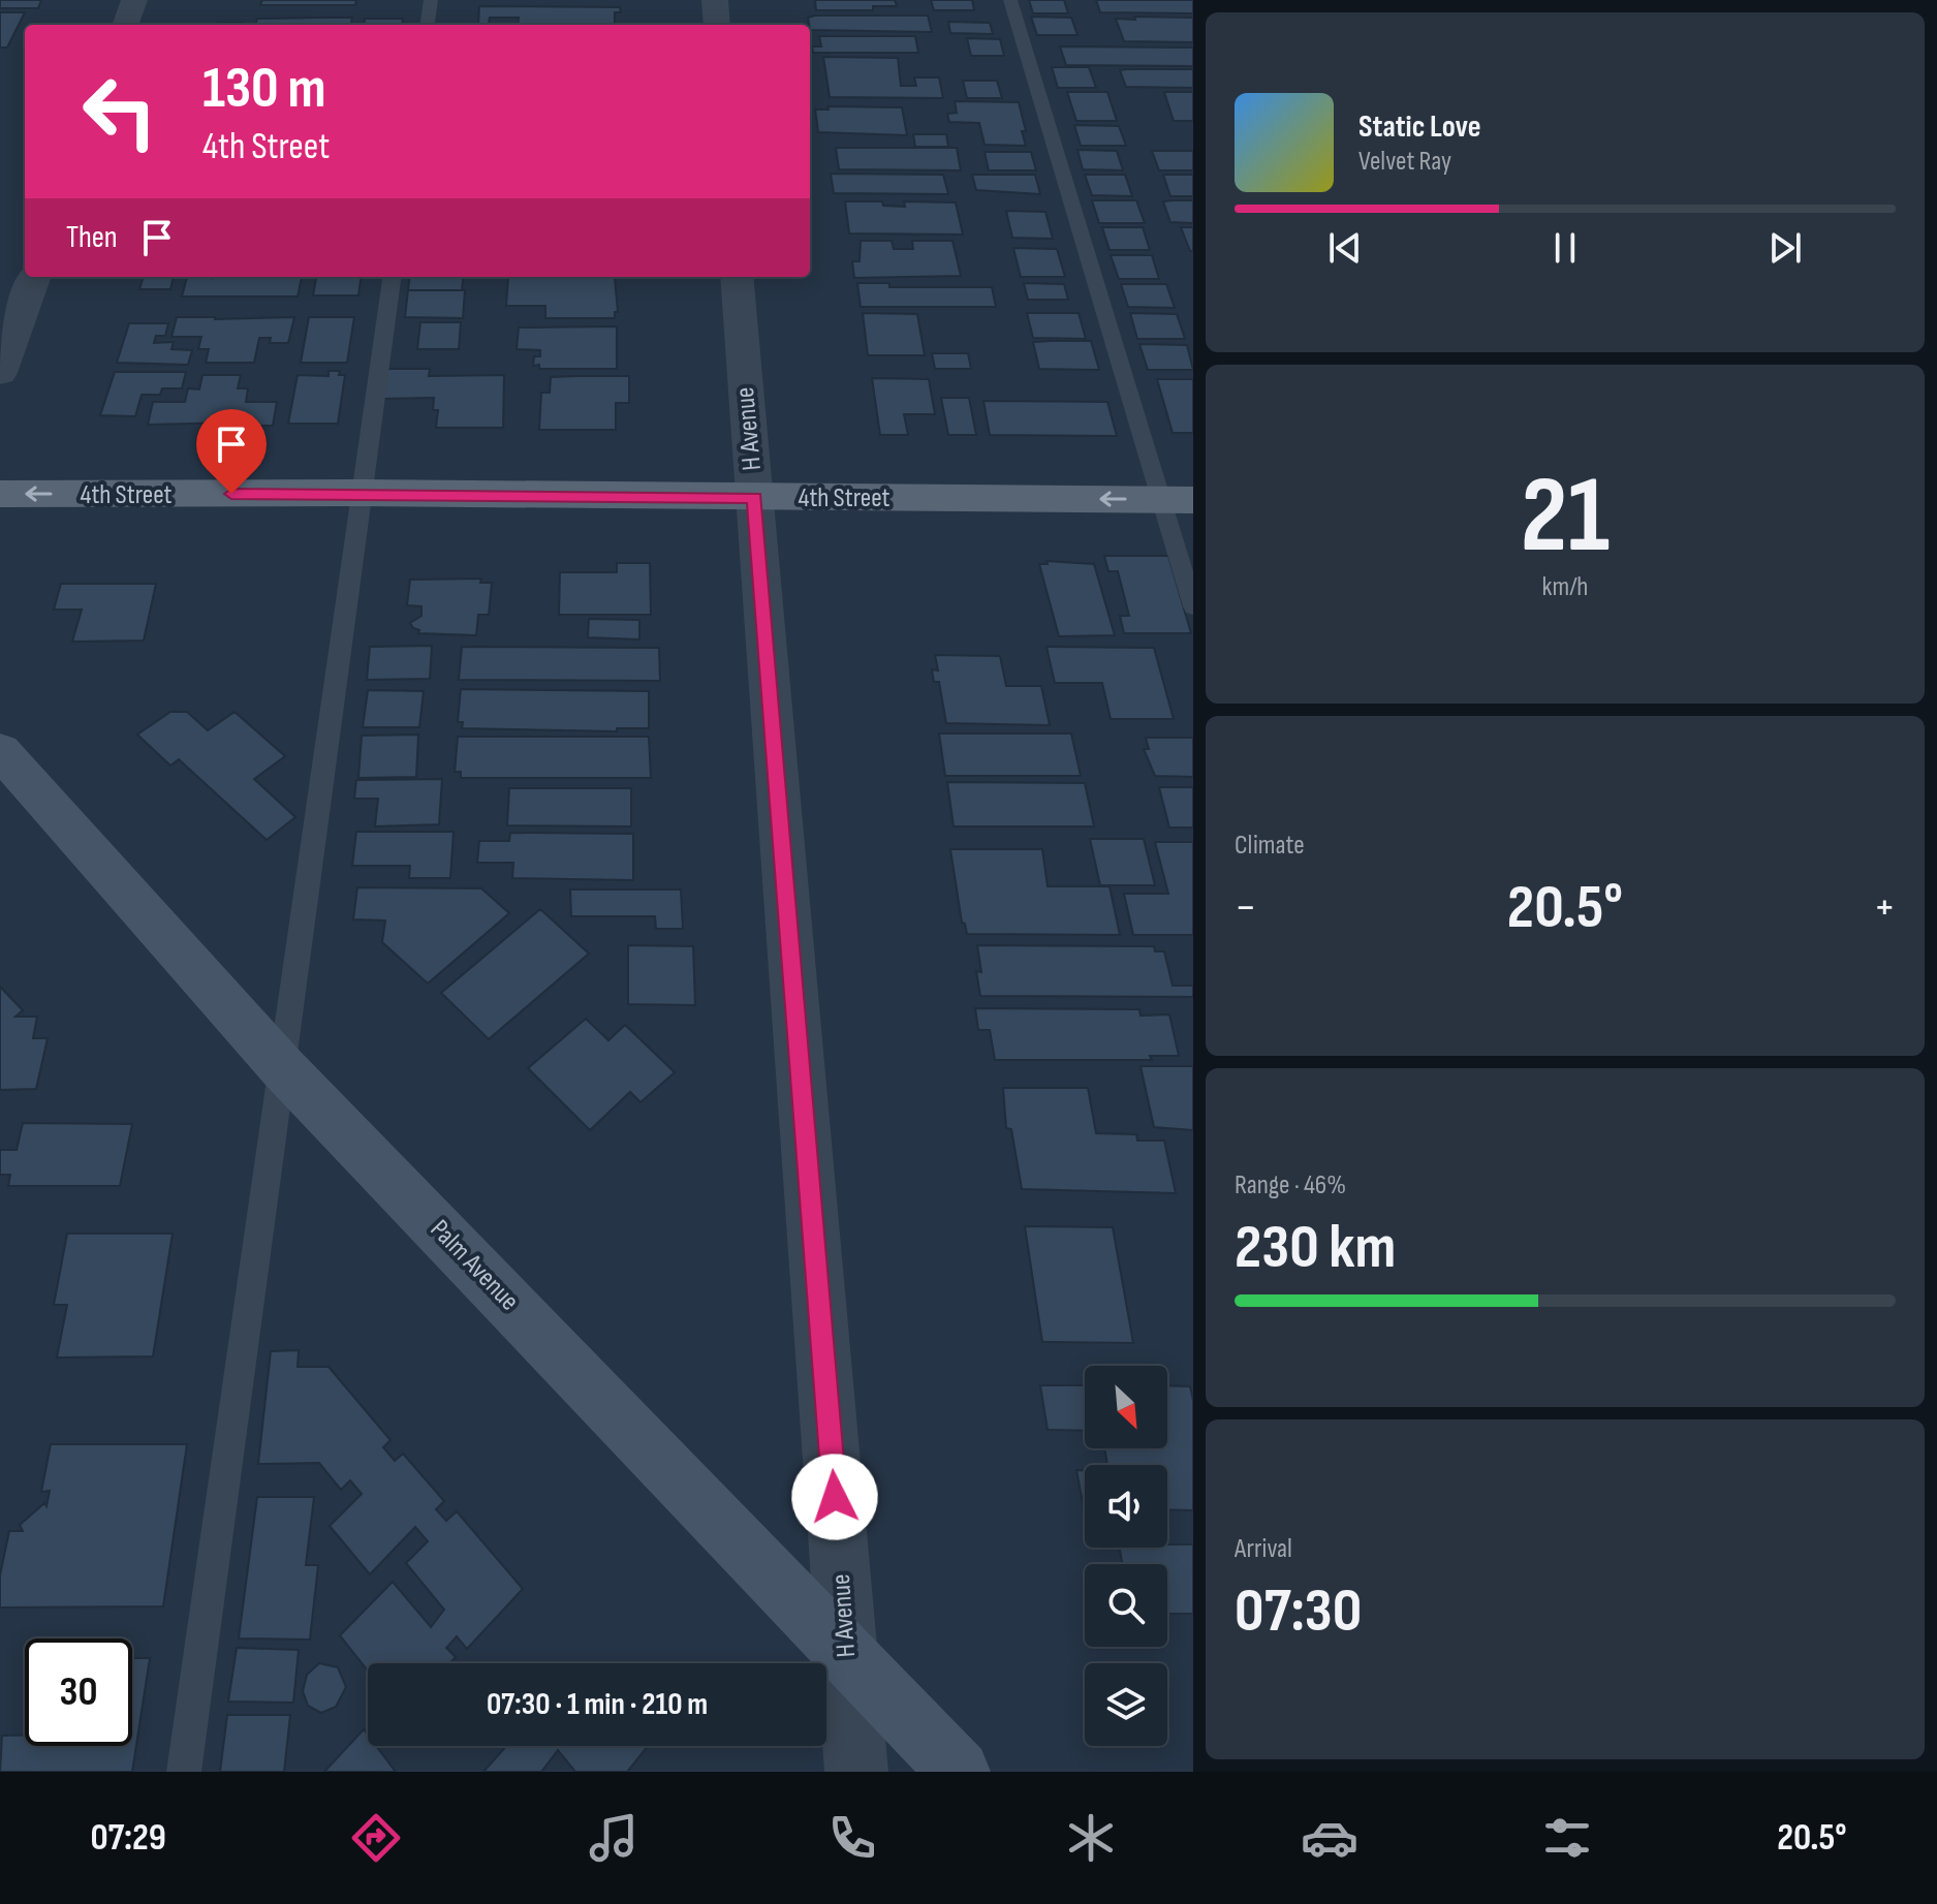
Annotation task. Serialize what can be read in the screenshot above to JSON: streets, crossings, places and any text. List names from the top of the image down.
{
  "streets": {
    "main road": ["4th Street"],
    "street": ["H Avenue", "Palm Avenue"]
  },
  "crossings": [
    ["H Avenue", "4th Street"],
    ["H Avenue", "Palm Avenue"]
  ],
  "one_way": ["4th Street"],
  "north": "bottom right",
  "page": {
    "turn": ["130 m", "4th Street"],
    "song": ["Static Love", "Velvet Ray"],
    "then": "Then",
    "tile": [
      ["21", "km/h"],
      "Climate",
      ["Range · 46%", "230 km"],
      ["Arrival", "07:30"]
    ],
    "heat": ["−", "20.5°", "+"],
    "limit": "30",
    "trip": "07:30 · 1 min · 210 m",
    "tabs": ["07:29", "20.5°"]
  }
}
